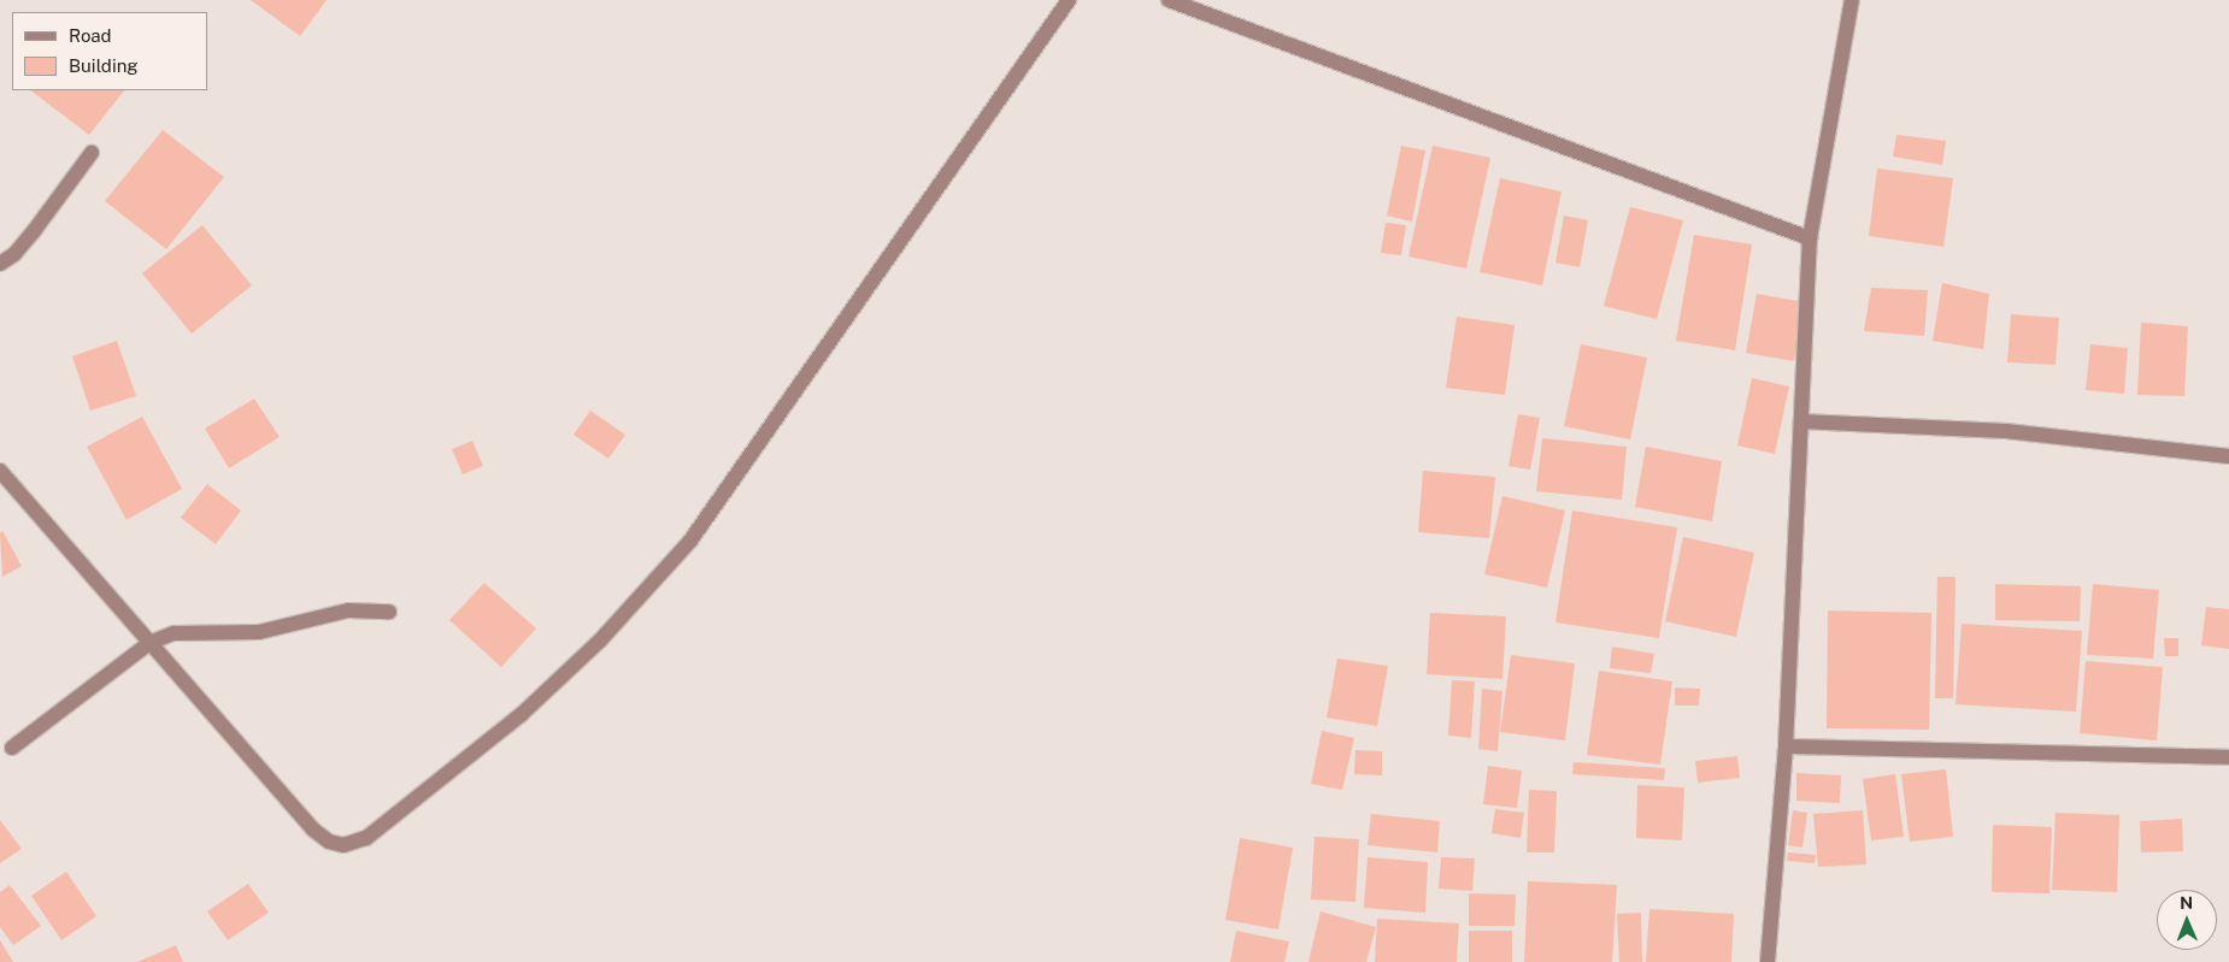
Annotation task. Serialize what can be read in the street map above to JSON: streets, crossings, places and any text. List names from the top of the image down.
{
  "legend": ["Road", "Building"],
  "north": "top"
}
